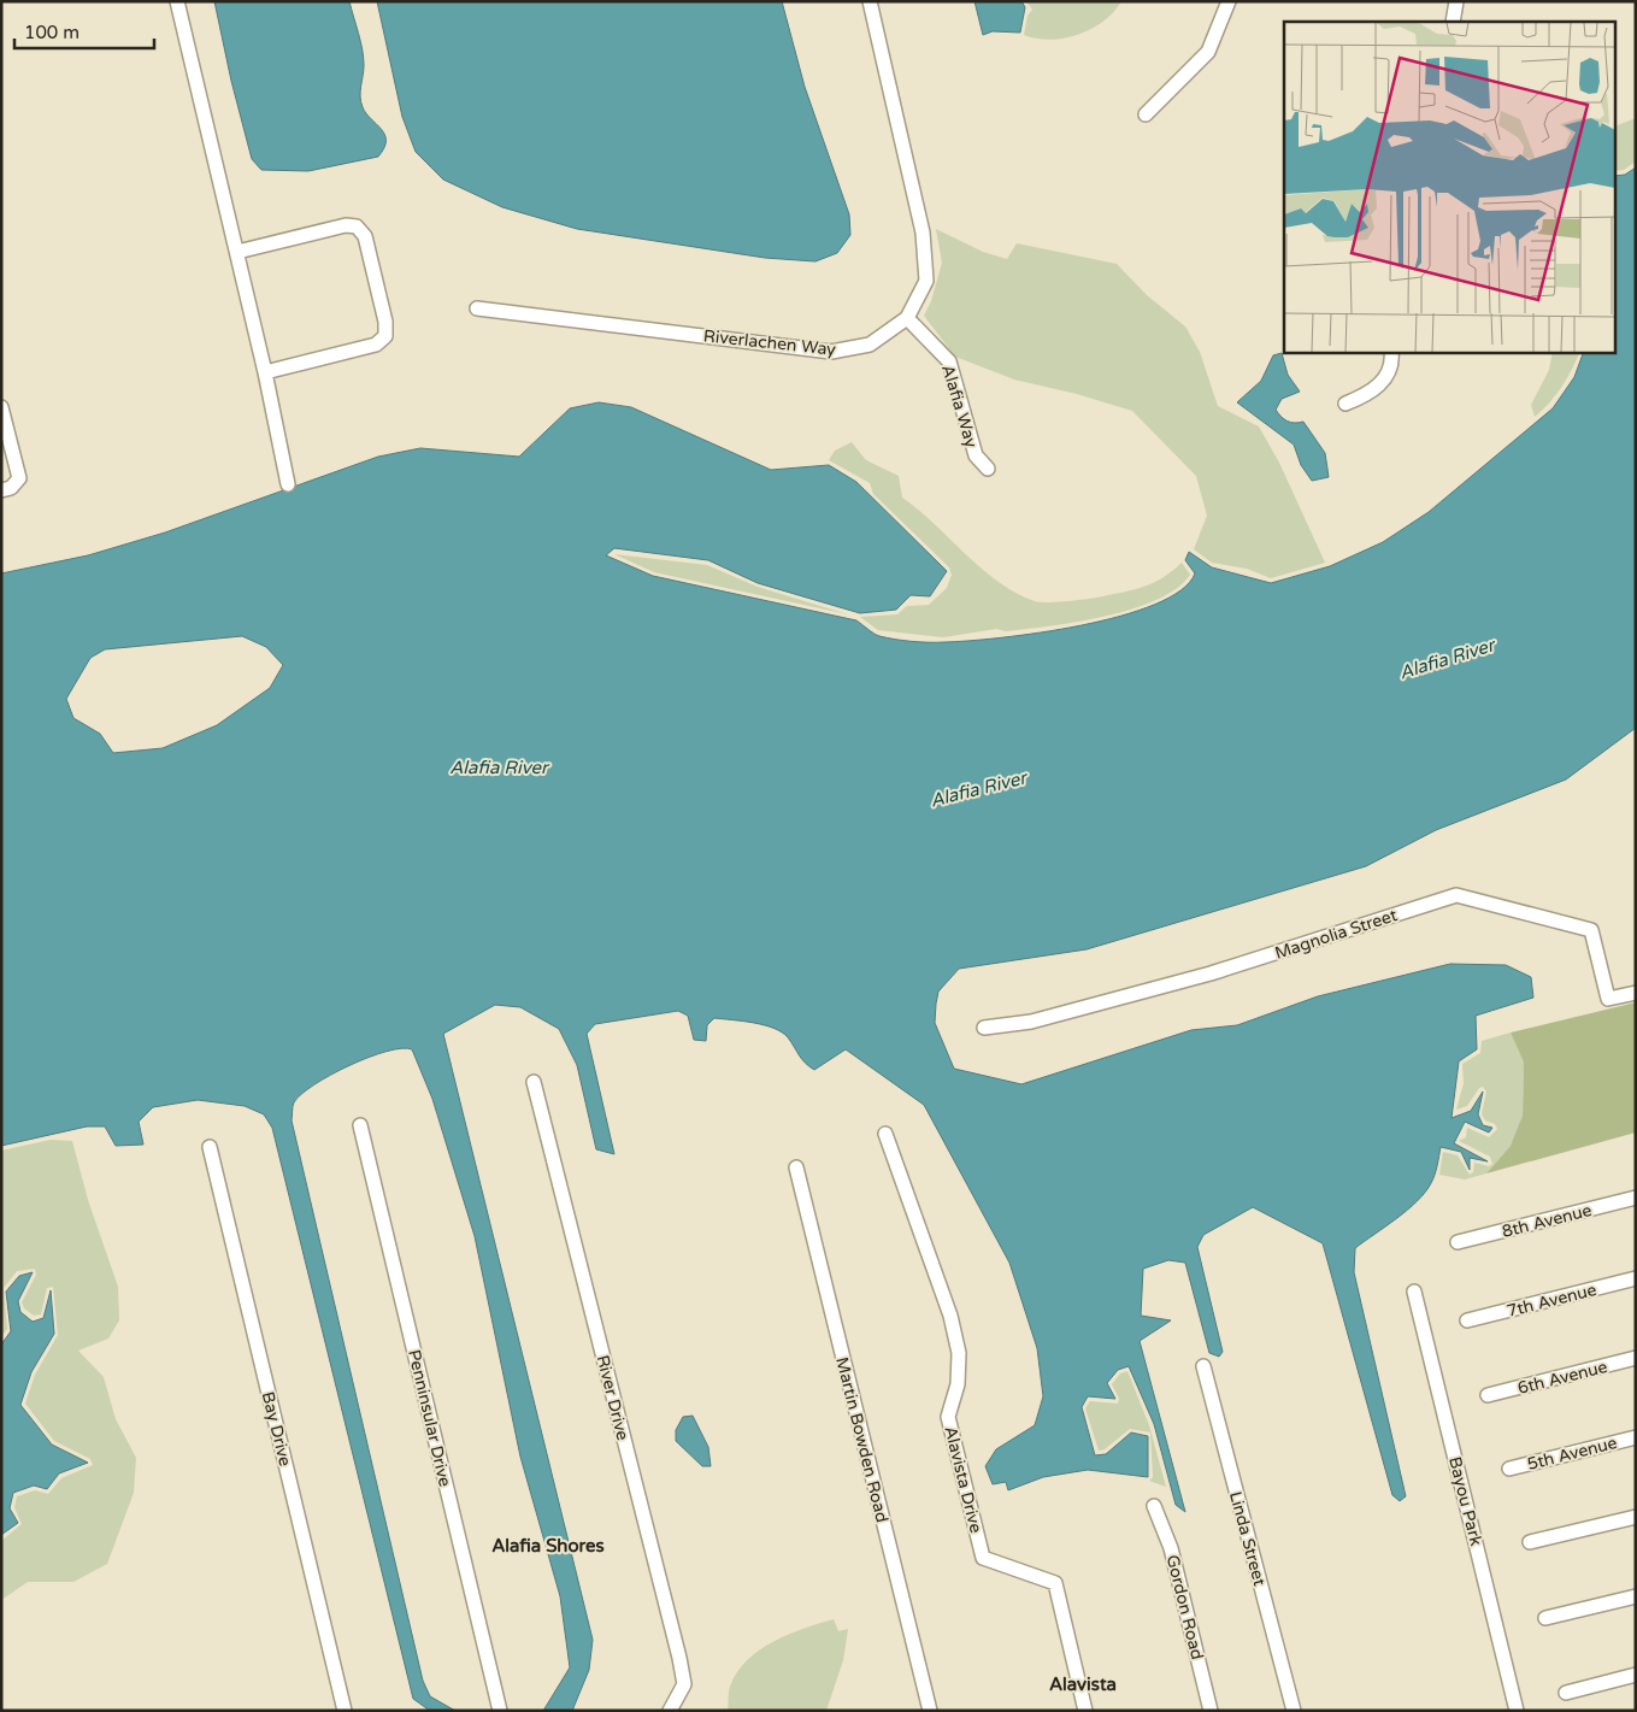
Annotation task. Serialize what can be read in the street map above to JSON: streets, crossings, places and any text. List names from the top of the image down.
{
  "streets": {
    "street": [
      "Riverlachen Way",
      "Alafia Way",
      "Magnolia Street",
      "8th Avenue",
      "7th Avenue",
      "6th Avenue",
      "River Drive",
      "Penninsular Drive",
      "Bay Drive",
      "Martin Bowden Road",
      "5th Avenue",
      "Alavista Drive",
      "Bayou Park",
      "Linda Street",
      "Gordon Road"
    ]
  },
  "crossings": [
    ["Riverlachen Way", "Alafia Way"]
  ],
  "districts": ["Alafia Shores", "Alavista"],
  "water": ["Alafia River"],
  "scale_bar": "100 m"
}
